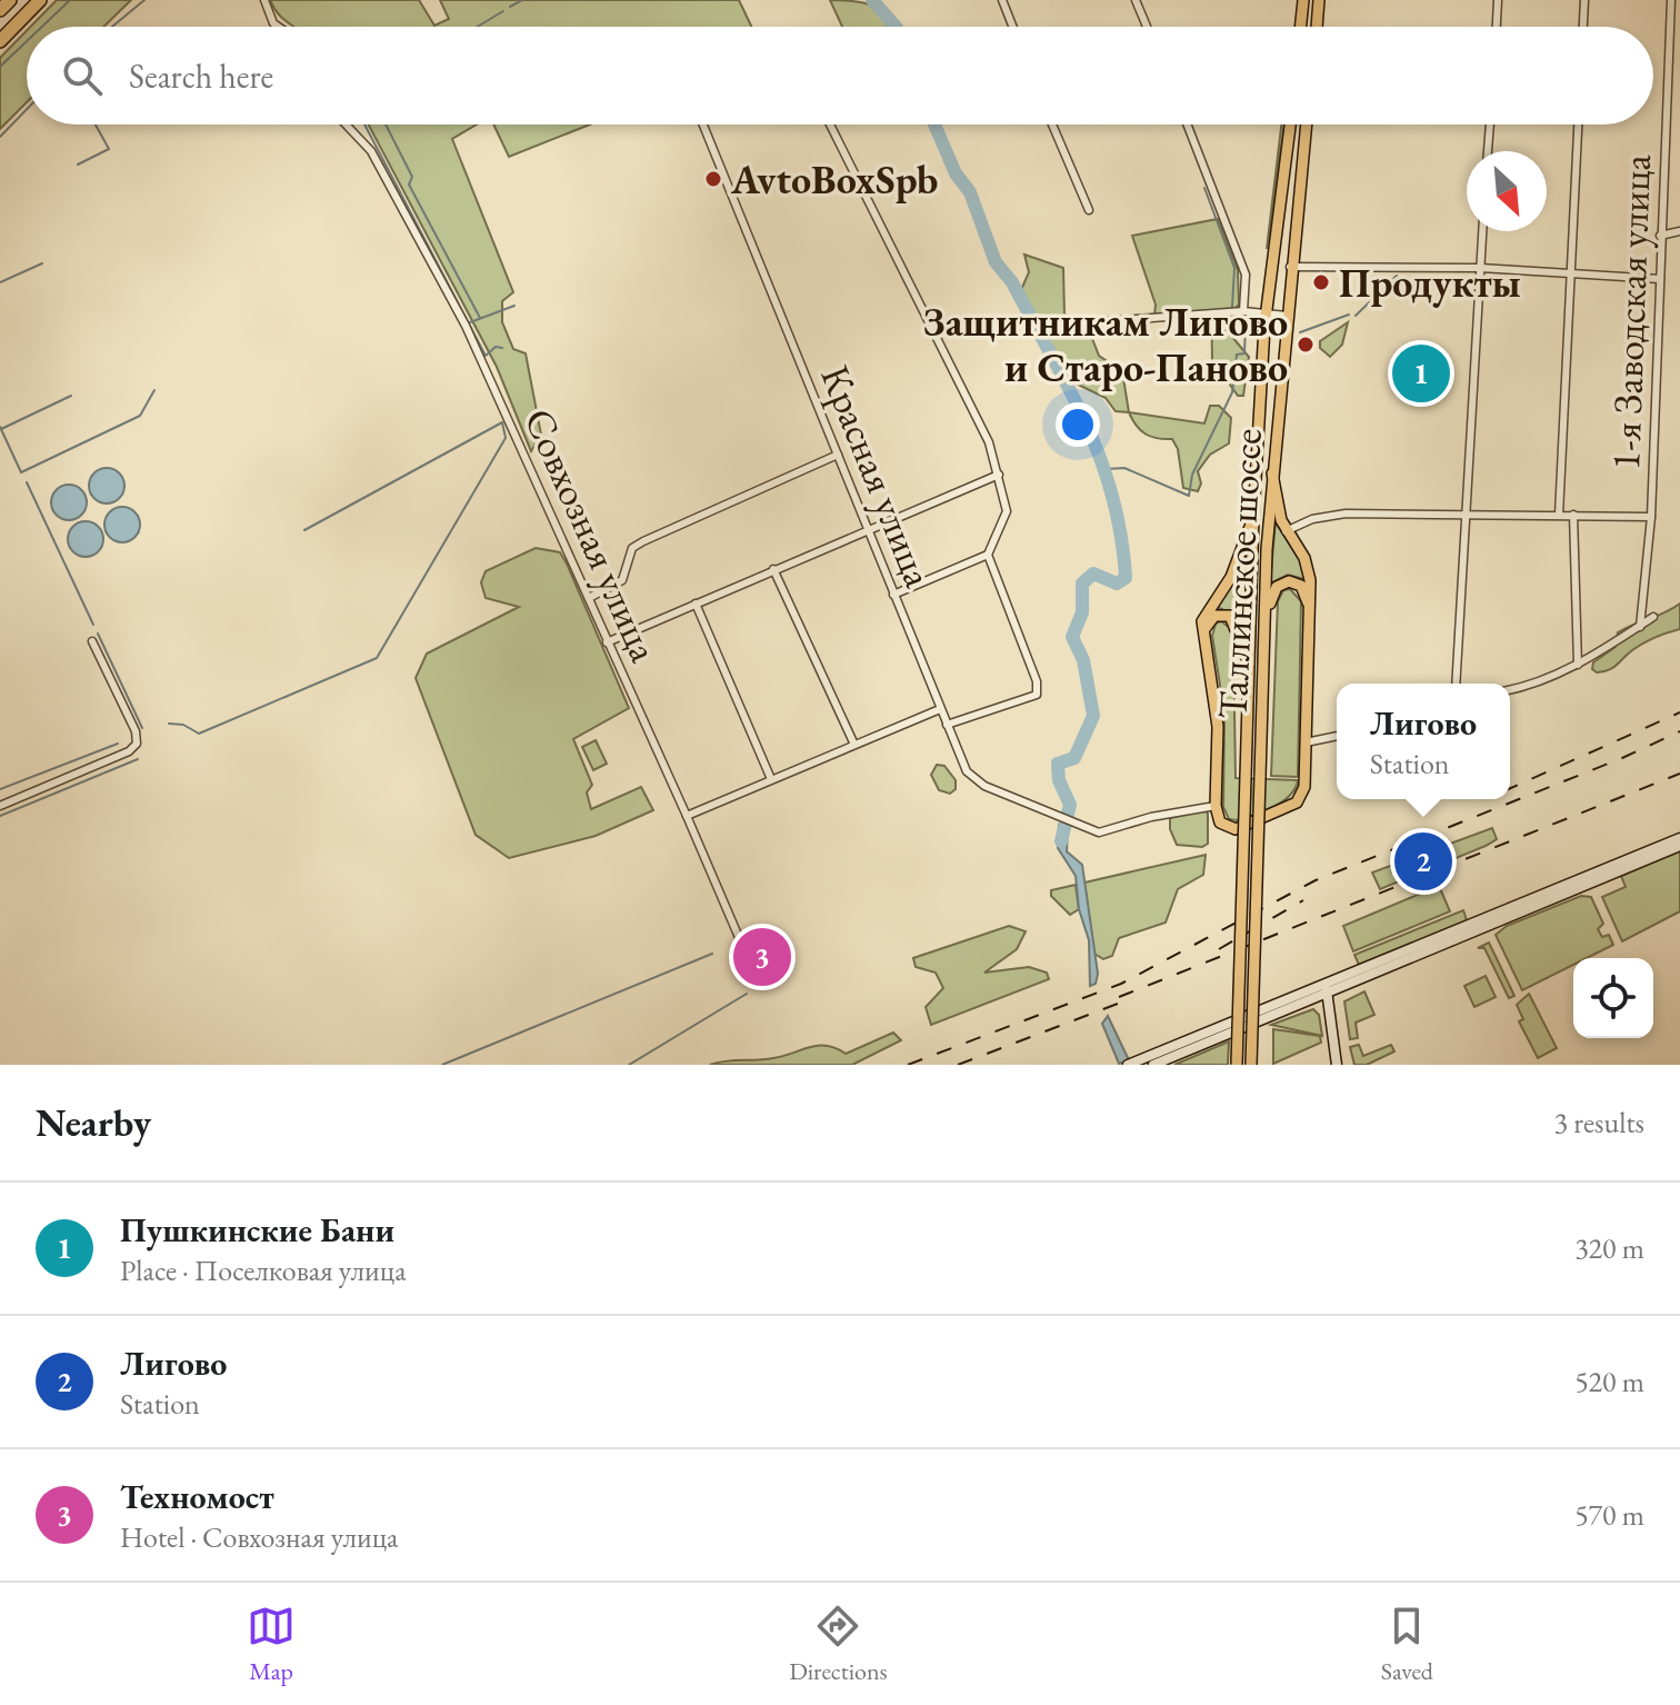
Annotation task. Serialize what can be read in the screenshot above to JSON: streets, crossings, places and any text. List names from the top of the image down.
{
  "streets": {
    "main road": ["Таллинское шоссе"],
    "street": ["1-я Заводская улица", "Красная улица", "Совхозная улица"]
  },
  "places": ["AvtoBoxSpb", "Продукты", "Защитникам Лигово и Старо-Паново"],
  "north": "bottom right",
  "page": {
    "search": "Search here",
    "pins": ["1", "2", "3"],
    "popup": ["Лигово", "Station"],
    "heading": ["Nearby", "3 results"],
    "list": [
      {
        "mark": "1",
        "name": "Пушкинские Бани",
        "note": "Place · Поселковая улица",
        "value": "320 m"
      },
      {
        "mark": "2",
        "name": "Лигово",
        "note": "Station",
        "value": "520 m"
      },
      {
        "mark": "3",
        "name": "Техномост",
        "note": "Hotel · Совхозная улица",
        "value": "570 m"
      }
    ],
    "nav": ["Map", "Directions", "Saved"]
  }
}
